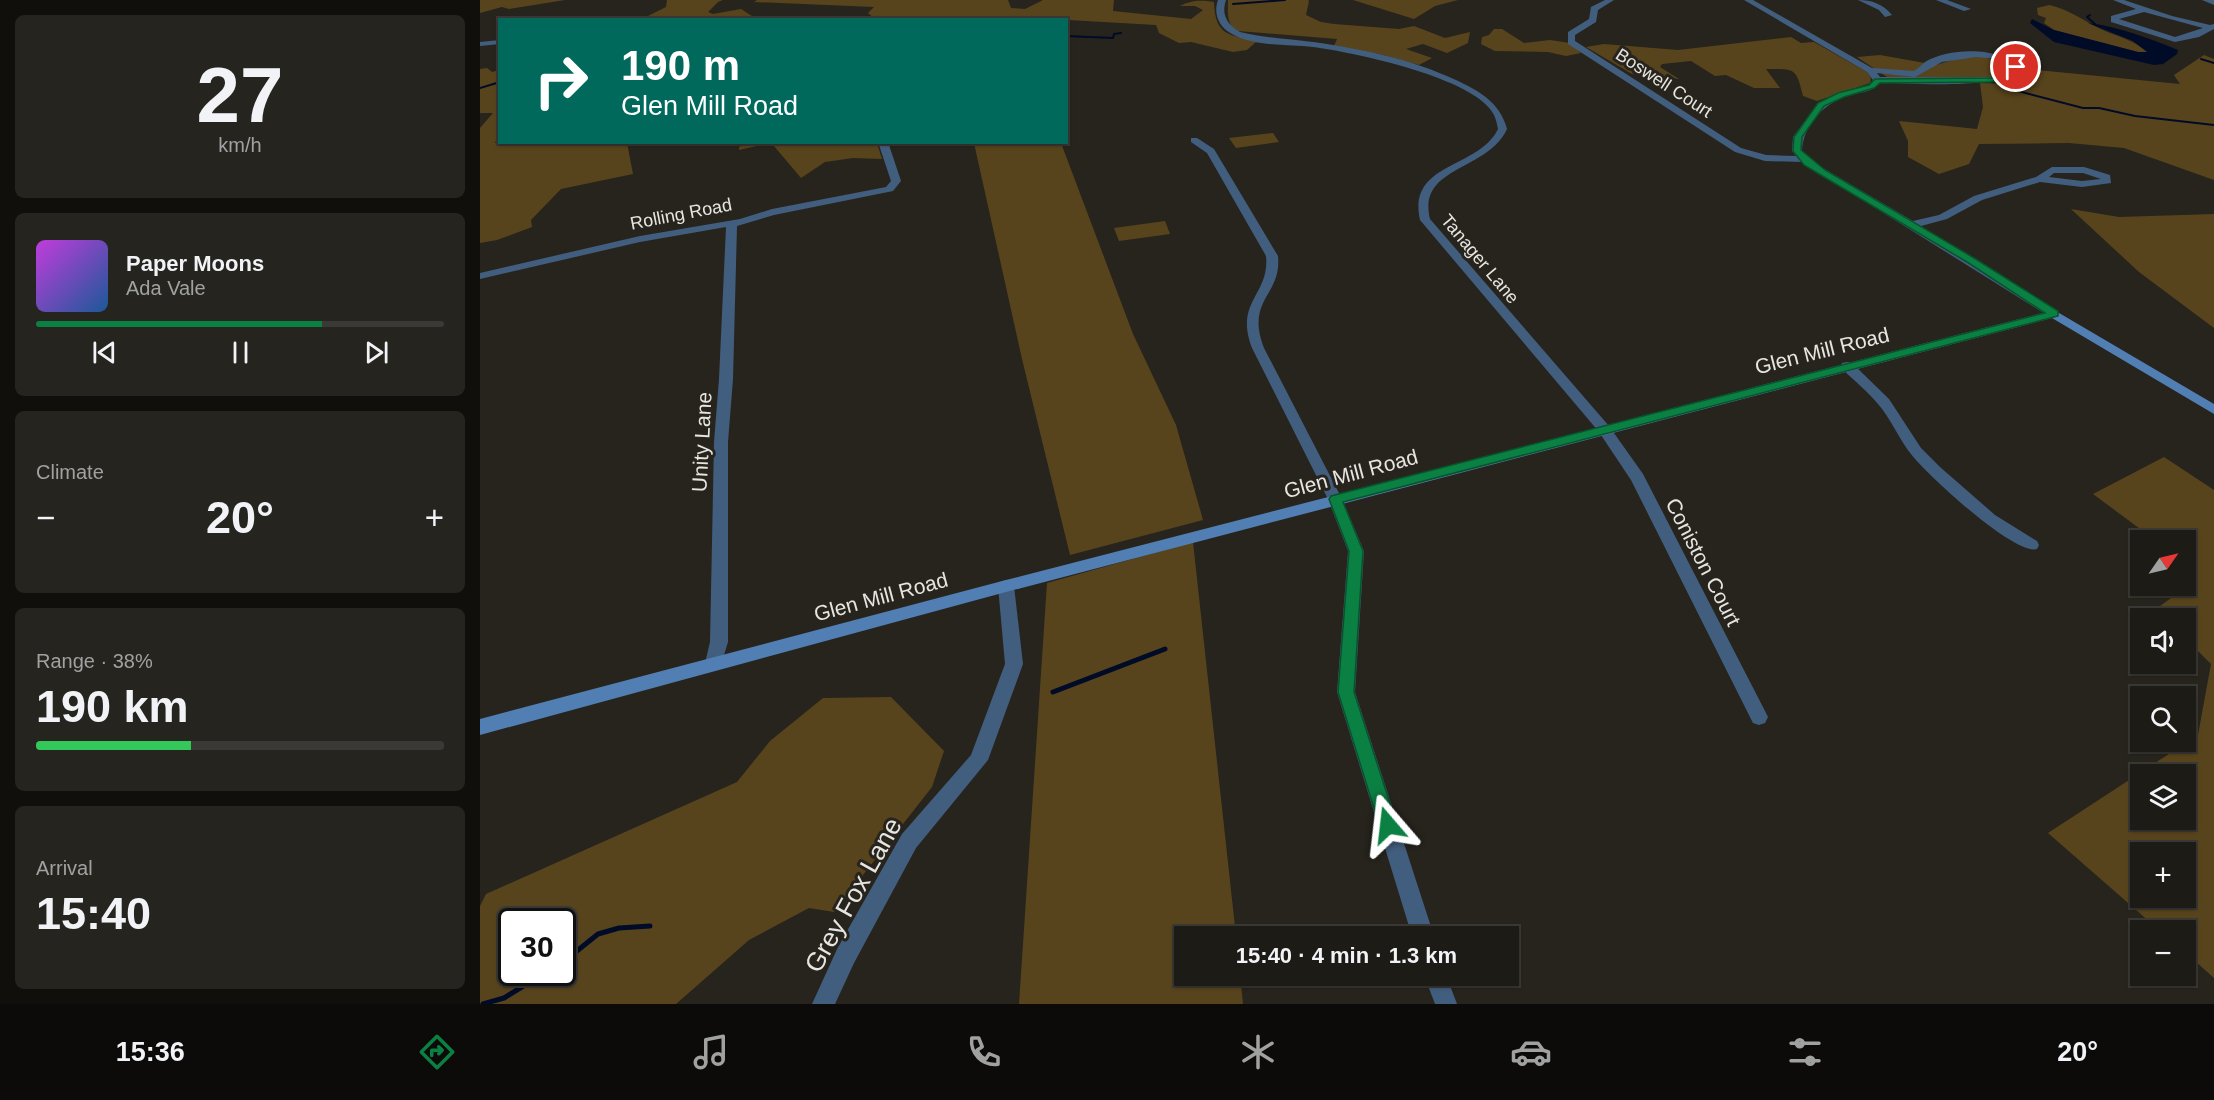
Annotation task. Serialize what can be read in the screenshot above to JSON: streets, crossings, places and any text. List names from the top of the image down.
{
  "streets": {
    "main road": ["Glen Mill Road"],
    "street": [
      "Boswell Court",
      "Rolling Road",
      "Tanager Lane",
      "Unity Lane",
      "Coniston Court",
      "Grey Fox Lane"
    ]
  },
  "crossings": [
    ["Rolling Road", "Unity Lane"],
    ["Tanager Lane", "Glen Mill Road"],
    ["Tanager Lane", "Coniston Court"],
    ["Glen Mill Road", "Unity Lane"],
    ["Glen Mill Road", "Coniston Court"],
    ["Glen Mill Road", "Grey Fox Lane"]
  ],
  "north": "top right",
  "page": {
    "tile": [
      ["27", "km/h"],
      "Climate",
      ["Range · 38%", "190 km"],
      ["Arrival", "15:40"]
    ],
    "turn": ["190 m", "Glen Mill Road"],
    "song": ["Paper Moons", "Ada Vale"],
    "heat": ["−", "20°", "+"],
    "map_buttons": ["+", "−"],
    "limit": "30",
    "trip": "15:40 · 4 min · 1.3 km",
    "tabs": ["15:36", "20°"]
  }
}
